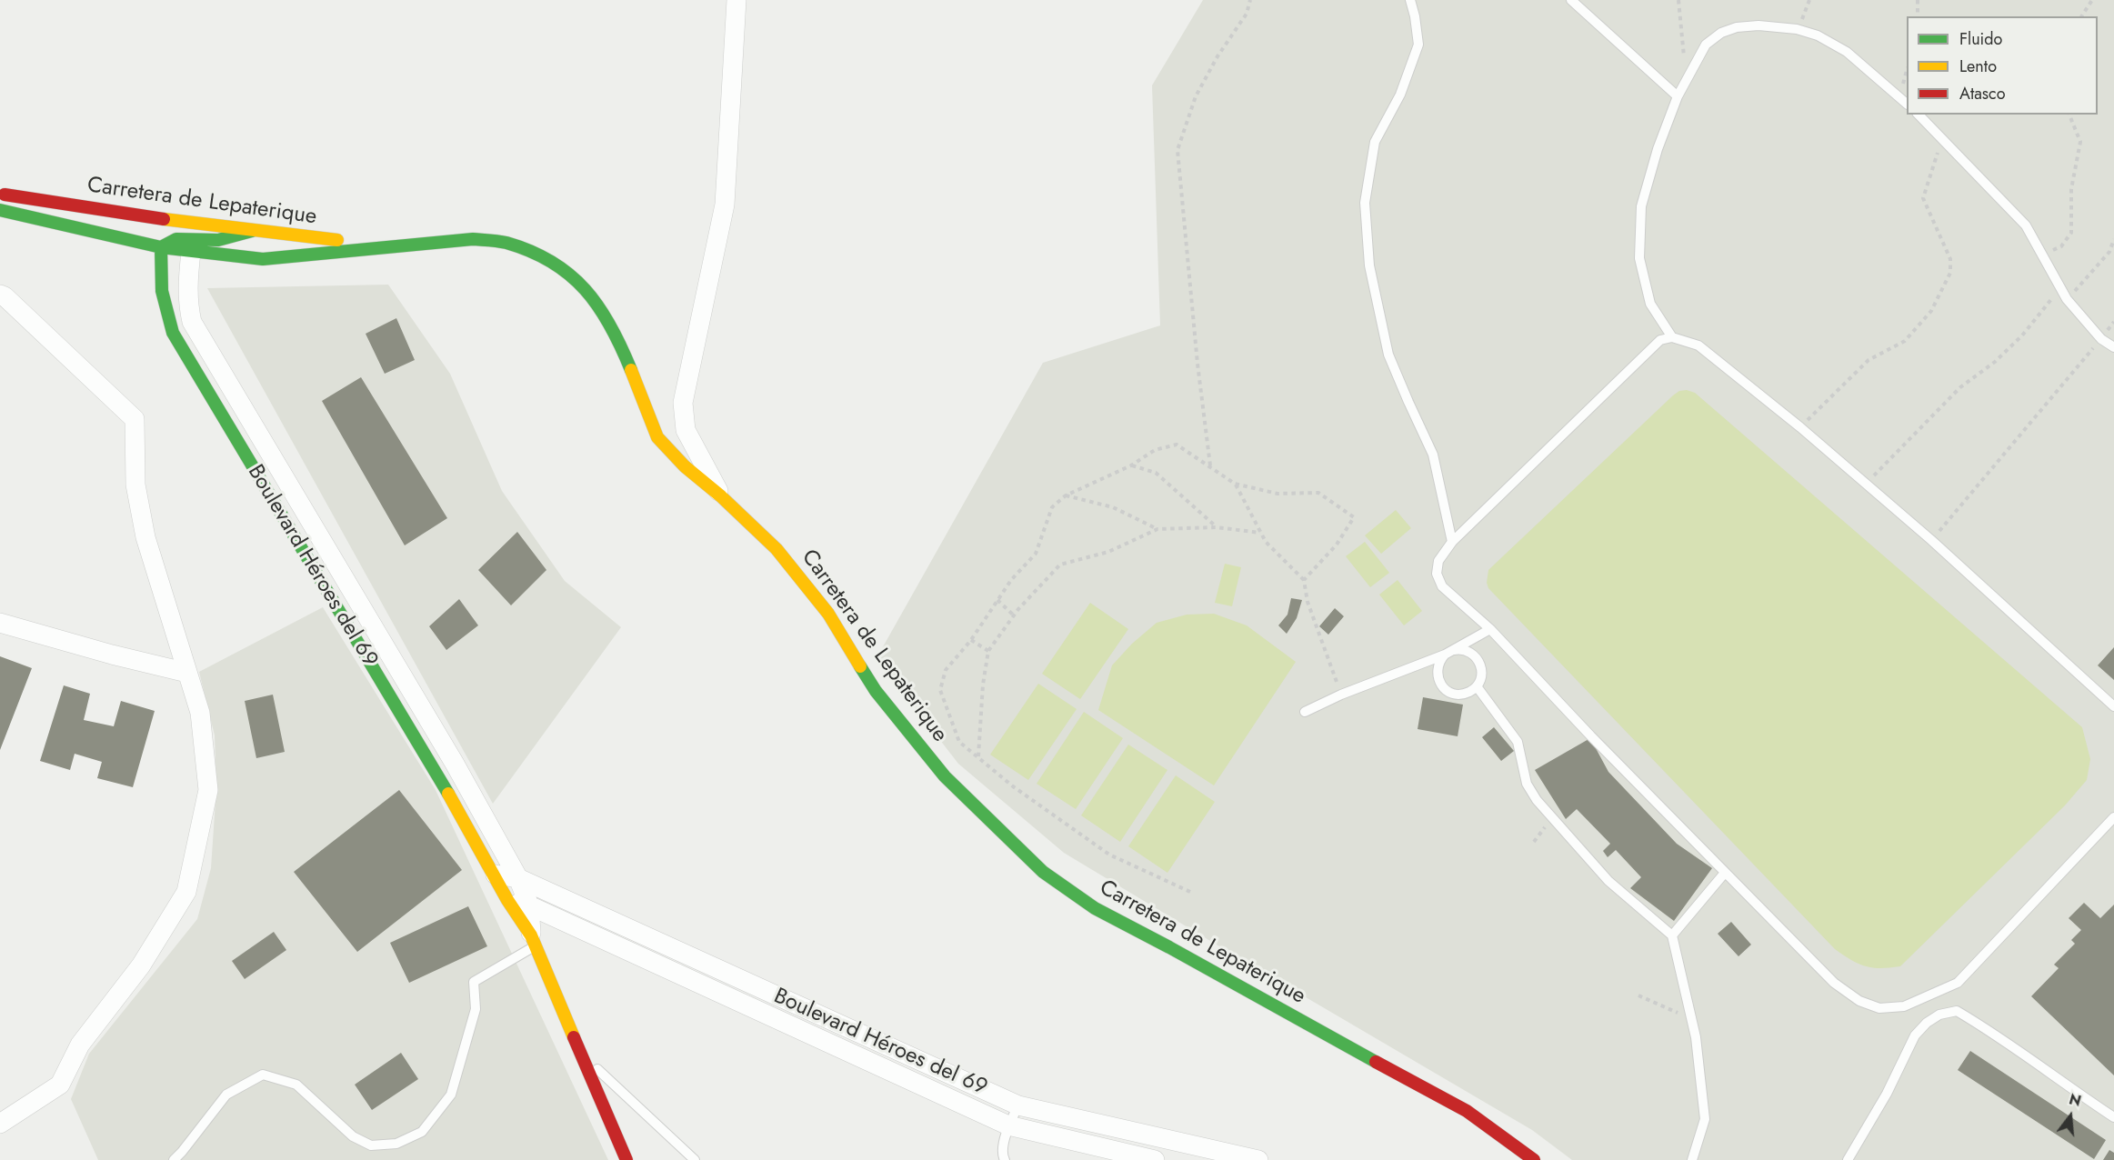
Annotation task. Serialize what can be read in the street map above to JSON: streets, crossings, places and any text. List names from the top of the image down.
{
  "streets": {
    "main road": ["Carretera de Lepaterique", "Boulevard Héroes del 69"]
  },
  "crossings": [
    ["Carretera de Lepaterique", "Boulevard Héroes del 69"]
  ],
  "legend": ["Fluido", "Lento", "Atasco"],
  "north": "top"
}
